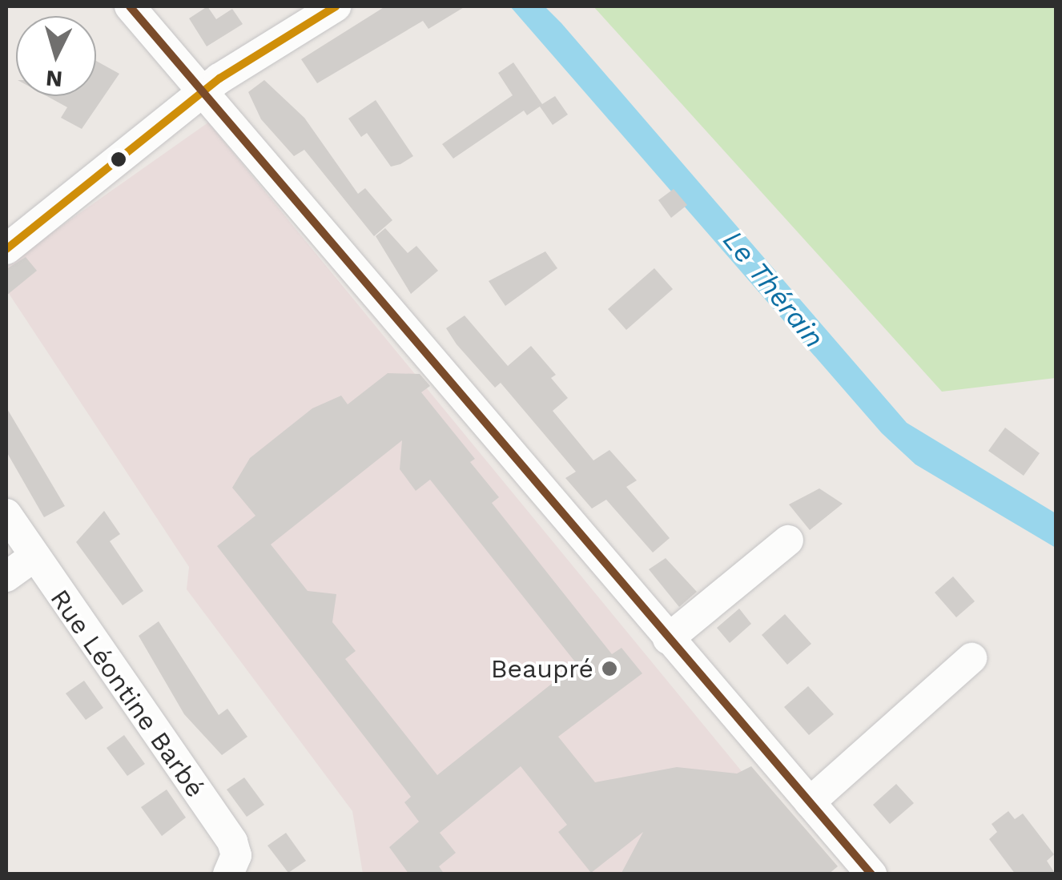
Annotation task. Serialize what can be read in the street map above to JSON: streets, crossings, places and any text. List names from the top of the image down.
{
  "streets": {
    "street": ["Rue Léontine Barbé"]
  },
  "water": ["Le Thérain"],
  "places": ["Beaupré"],
  "north": "bottom"
}
